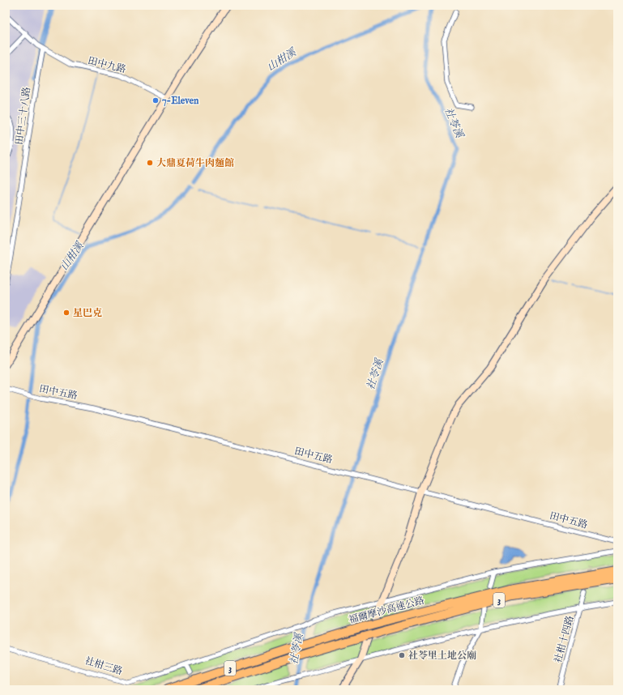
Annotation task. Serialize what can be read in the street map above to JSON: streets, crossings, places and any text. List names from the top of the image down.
{
  "streets": {
    "highway": ["3", "福爾摩沙高速公路"],
    "street": [
      "田中九路",
      "田中三十八路",
      "田中五路",
      "社柑十四路",
      "社柑三路"
    ]
  },
  "crossings": [
    ["田中九路", "田中三十八路"]
  ],
  "water": ["山柑溪", "社苓溪"],
  "places": [
    "7-Eleven",
    "大鼎夏荷牛肉麵館",
    "星巴克",
    "社苓里土地公廟"
  ]
}
